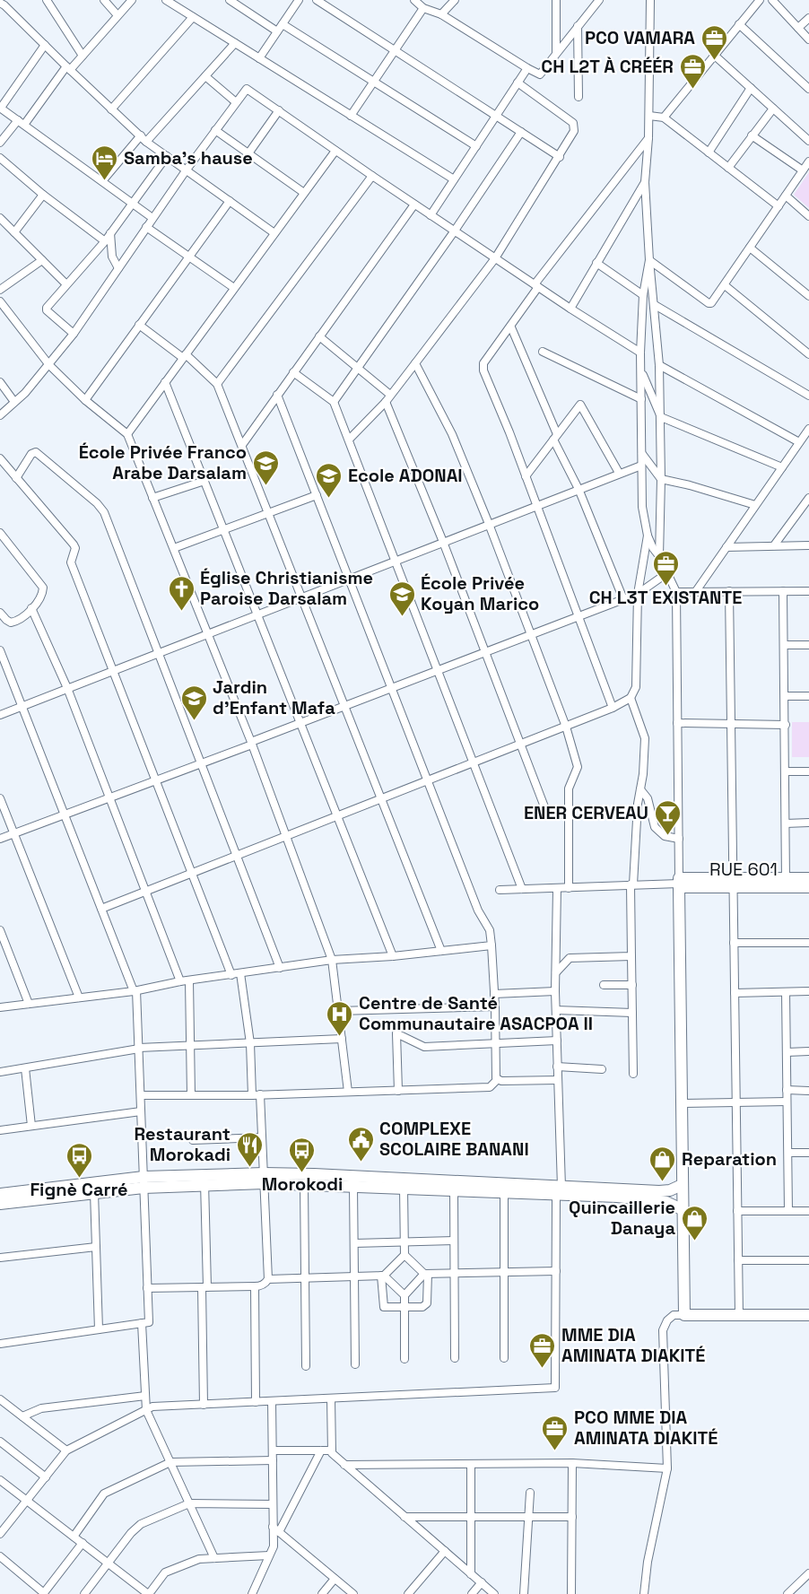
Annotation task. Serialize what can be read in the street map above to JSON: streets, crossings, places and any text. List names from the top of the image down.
{
  "streets": {
    "street": ["RUE 601"]
  },
  "places": {
    "office": [
      "PCO VAMARA",
      "CH L2T À CRÉÉR",
      "CH L3T EXISTANTE",
      "MME DIA AMINATA DIAKITÉ",
      "PCO MME DIA AMINATA DIAKITÉ"
    ],
    "hotel": ["Samba's hause"],
    "school or university": [
      "École Privée Franco Arabe Darsalam",
      "Ecole ADONAI",
      "École Privée Koyan Marico",
      "Jardin d'Enfant Mafa"
    ],
    "church": ["Église Christianisme Paroise Darsalam"],
    "bar": ["ENER CERVEAU"],
    "hospital": ["Centre de Santé Communautaire ASACPOA II"],
    "public building": ["COMPLEXE SCOLAIRE BANANI"],
    "restaurant": ["Restaurant Morokadi"],
    "bus stop": ["Morokodi", "Fignè Carré"],
    "shop": ["Reparation", "Quincaillerie Danaya"]
  }
}
